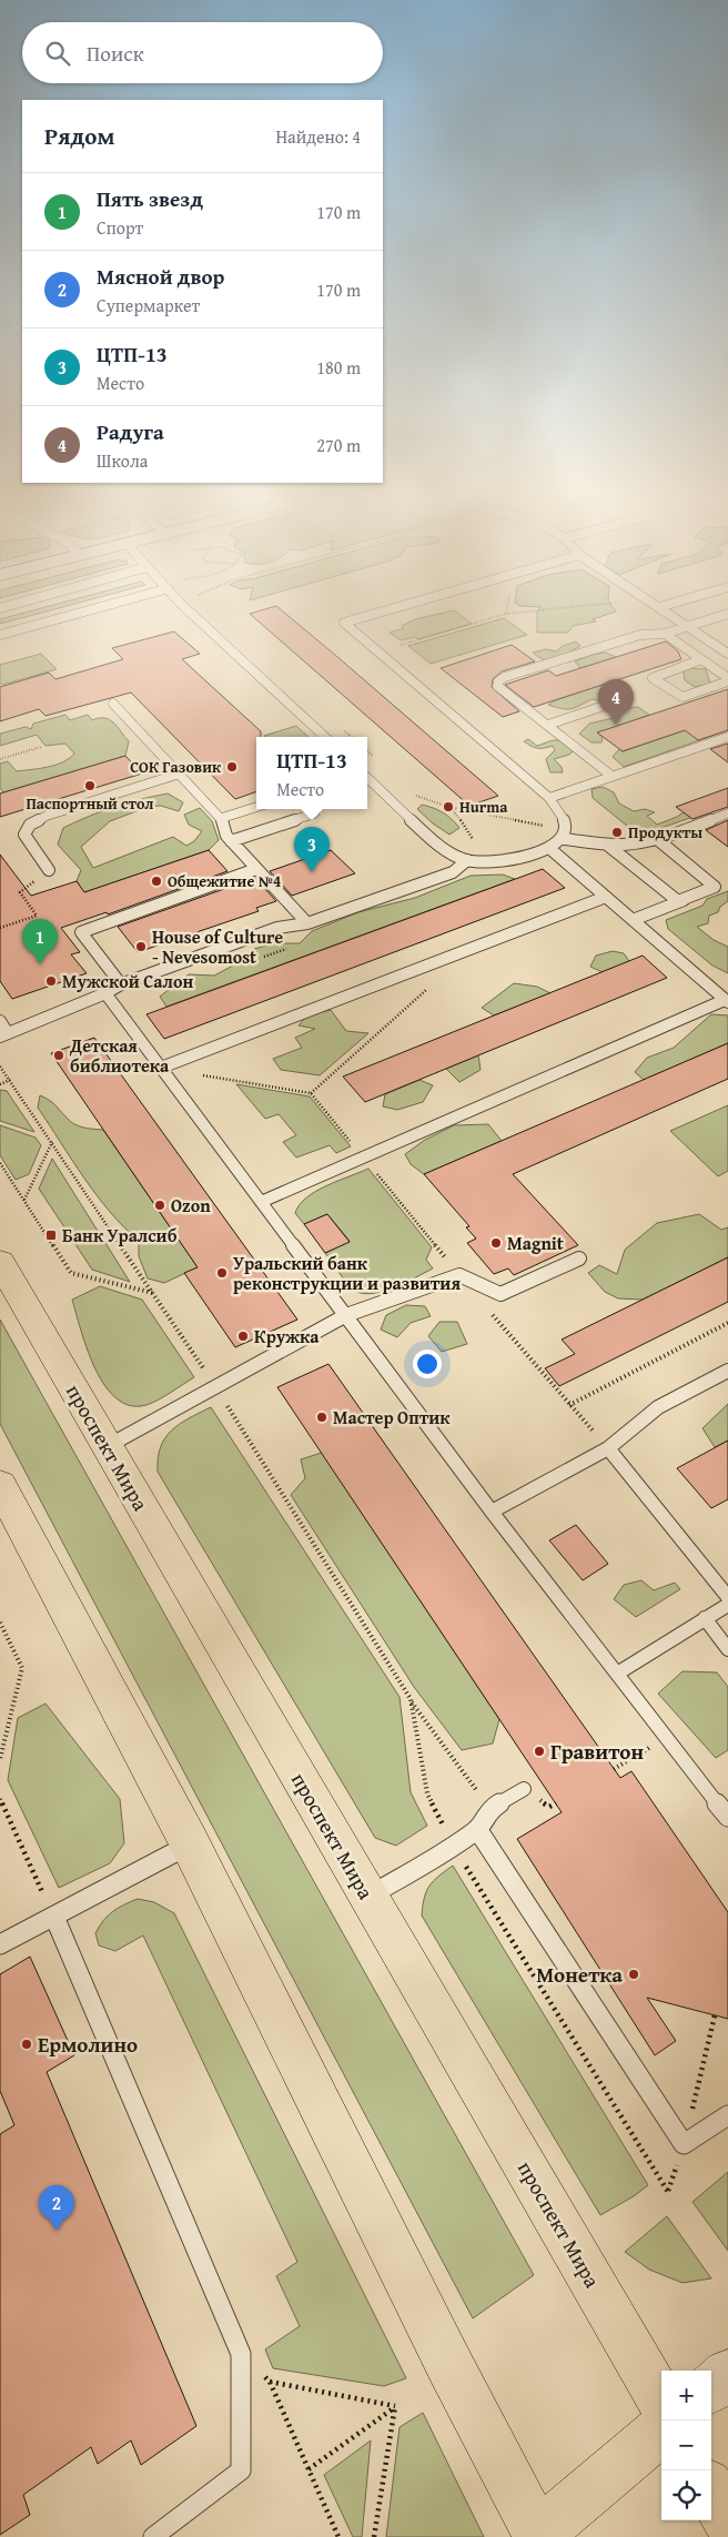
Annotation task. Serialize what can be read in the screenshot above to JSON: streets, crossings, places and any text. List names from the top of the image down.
{
  "streets": {
    "main road": ["проспект Мира"]
  },
  "places": {
    "other": [
      "СОК Газовик",
      "Паспортный стол",
      "Hurma",
      "Продукты",
      "Общежитие №4",
      "House of Culture - Nevesomost",
      "Мужской Салон",
      "Детская библиотека",
      "Ozon",
      "Magnit",
      "Уральский банк реконструкции и развития",
      "Кружка",
      "Мастер Оптик",
      "Гравитон",
      "Монетка",
      "Ермолино"
    ],
    "transit": ["Банк Уралсиб"]
  },
  "page": {
    "search": "Поиск",
    "heading": ["Рядом", "Найдено: 4"],
    "list": [
      {
        "mark": "1",
        "name": "Пять звезд",
        "note": "Спорт",
        "value": "170 m"
      },
      {
        "mark": "2",
        "name": "Мясной двор",
        "note": "Супермаркет",
        "value": "170 m"
      },
      {
        "mark": "3",
        "name": "ЦТП-13",
        "note": "Место",
        "value": "180 m"
      },
      {
        "mark": "4",
        "name": "Радуга",
        "note": "Школа",
        "value": "270 m"
      }
    ],
    "pins": [
      "4",
      "3",
      "1",
      "2"
    ],
    "popup": ["ЦТП-13", "Место"],
    "map_buttons": ["+", "−"]
  }
}
